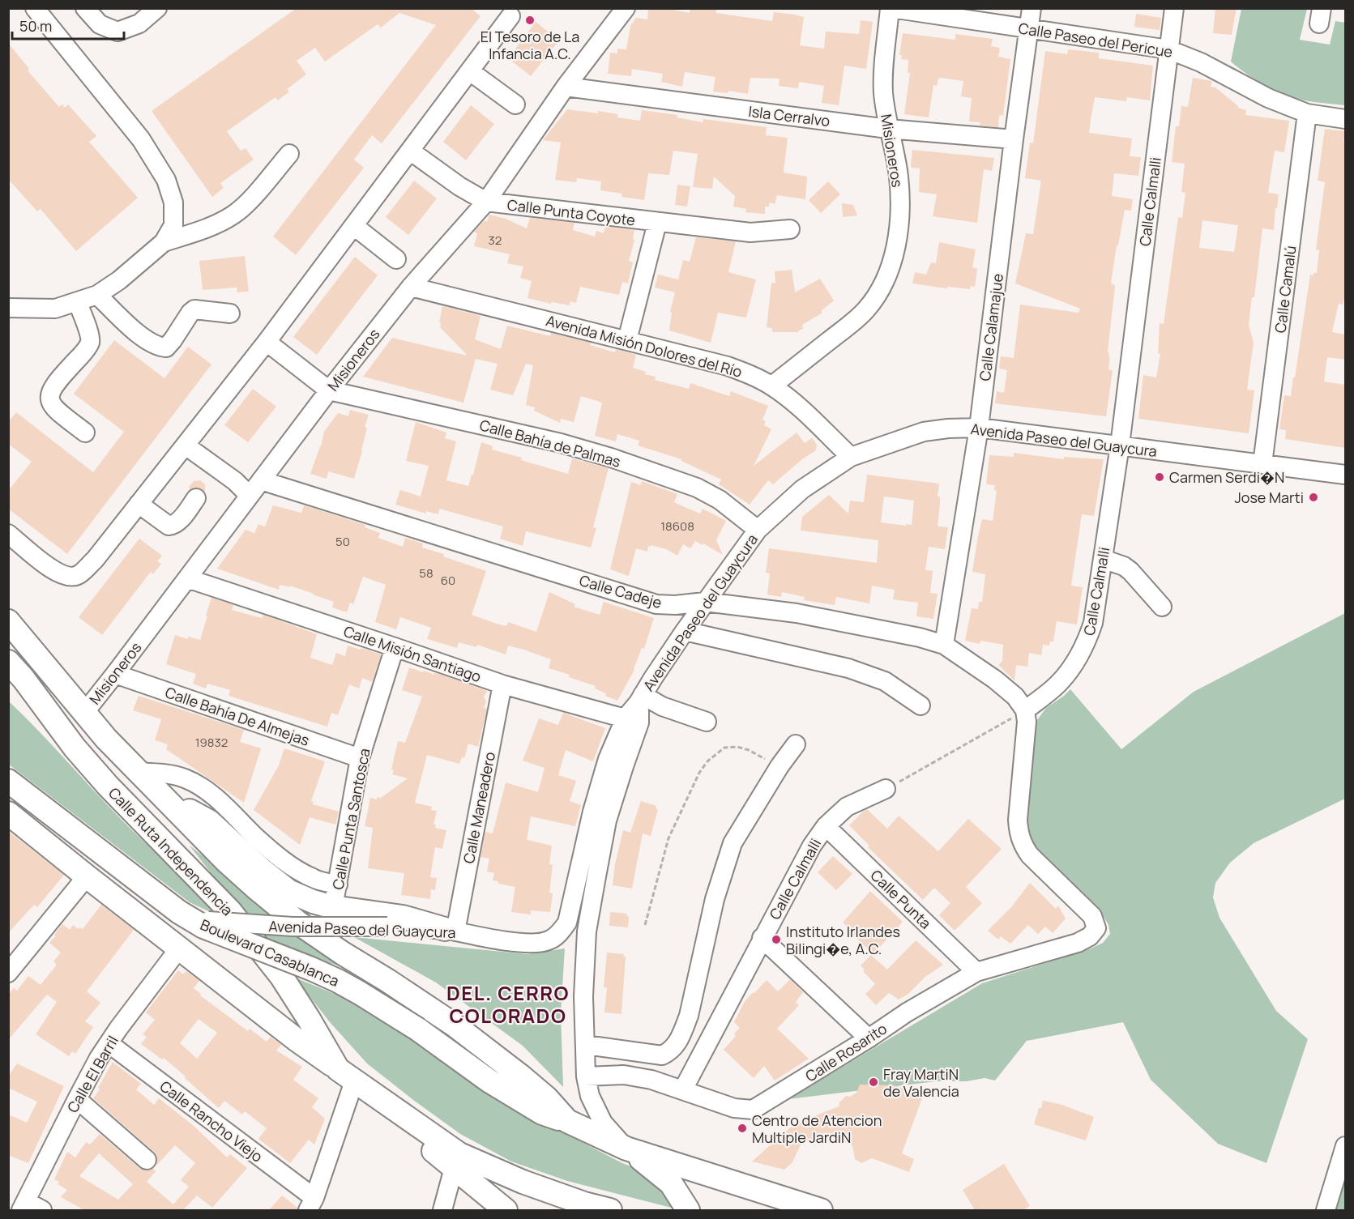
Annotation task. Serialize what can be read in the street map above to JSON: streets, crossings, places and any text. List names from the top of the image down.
{
  "streets": {
    "main road": ["Calle Ruta Independencia", "Boulevard Casablanca"],
    "street": [
      "Calle Paseo del Pericue",
      "Isla Cerralvo",
      "Misioneros",
      "Calle Calmalli",
      "Calle Punta Coyote",
      "Calle Camalú",
      "Calle Calamajue",
      "Avenida Misión Dolores del Río",
      "Avenida Paseo del Guaycura",
      "Calle Bahía de Palmas",
      "Calle Cadeje",
      "Calle Misión Santiago",
      "Calle Bahía De Almejas",
      "Calle Maneadero",
      "Calle Punta Santosca",
      "Calle Punta",
      "Calle Rosarito",
      "Calle El Barril",
      "Calle Rancho Viejo"
    ]
  },
  "crossings": [
    ["Calle Paseo del Pericue", "Misioneros"],
    ["Calle Paseo del Pericue", "Calle Calmalli"],
    ["Calle Paseo del Pericue", "Calle Camalú"],
    ["Calle Paseo del Pericue", "Calle Calamajue"],
    ["Isla Cerralvo", "Misioneros"],
    ["Isla Cerralvo", "Calle Calamajue"],
    ["Misioneros", "Calle Punta Coyote"],
    ["Misioneros", "Avenida Misión Dolores del Río"],
    ["Misioneros", "Calle Bahía de Palmas"],
    ["Misioneros", "Calle Cadeje"],
    ["Misioneros", "Calle Misión Santiago"],
    ["Misioneros", "Calle Bahía De Almejas"],
    ["Calle Calmalli", "Avenida Paseo del Guaycura"],
    ["Calle Calmalli", "Calle Cadeje"],
    ["Calle Calmalli", "Calle Punta"],
    ["Calle Calmalli", "Calle Rosarito"],
    ["Calle Camalú", "Avenida Paseo del Guaycura"],
    ["Calle Calamajue", "Avenida Paseo del Guaycura"],
    ["Calle Calamajue", "Calle Cadeje"],
    ["Avenida Misión Dolores del Río", "Avenida Paseo del Guaycura"],
    ["Avenida Paseo del Guaycura", "Calle Bahía de Palmas"],
    ["Avenida Paseo del Guaycura", "Calle Cadeje"],
    ["Avenida Paseo del Guaycura", "Calle Misión Santiago"],
    ["Avenida Paseo del Guaycura", "Calle Maneadero"],
    ["Avenida Paseo del Guaycura", "Boulevard Casablanca"],
    ["Avenida Paseo del Guaycura", "Calle Rosarito"],
    ["Calle Cadeje", "Calle Rosarito"],
    ["Calle Misión Santiago", "Calle Maneadero"],
    ["Calle Misión Santiago", "Calle Punta Santosca"],
    ["Calle Bahía De Almejas", "Calle Punta Santosca"],
    ["Calle Punta", "Calle Rosarito"],
    ["Calle El Barril", "Calle Rancho Viejo"]
  ],
  "districts": ["DEL. CERRO COLORADO"],
  "places": [
    "El Tesoro de La Infancia A.C.",
    "Carmen Serdi�N",
    "Jose Marti",
    "Instituto Irlandes Bilingi�e, A.C.",
    "Fray MartiN de Valencia",
    "Centro de Atencion Multiple JardiN"
  ],
  "house_numbers": [
    "32",
    "18608",
    "50",
    "58",
    "60",
    "19832"
  ],
  "scale_bar": "50 m"
}
